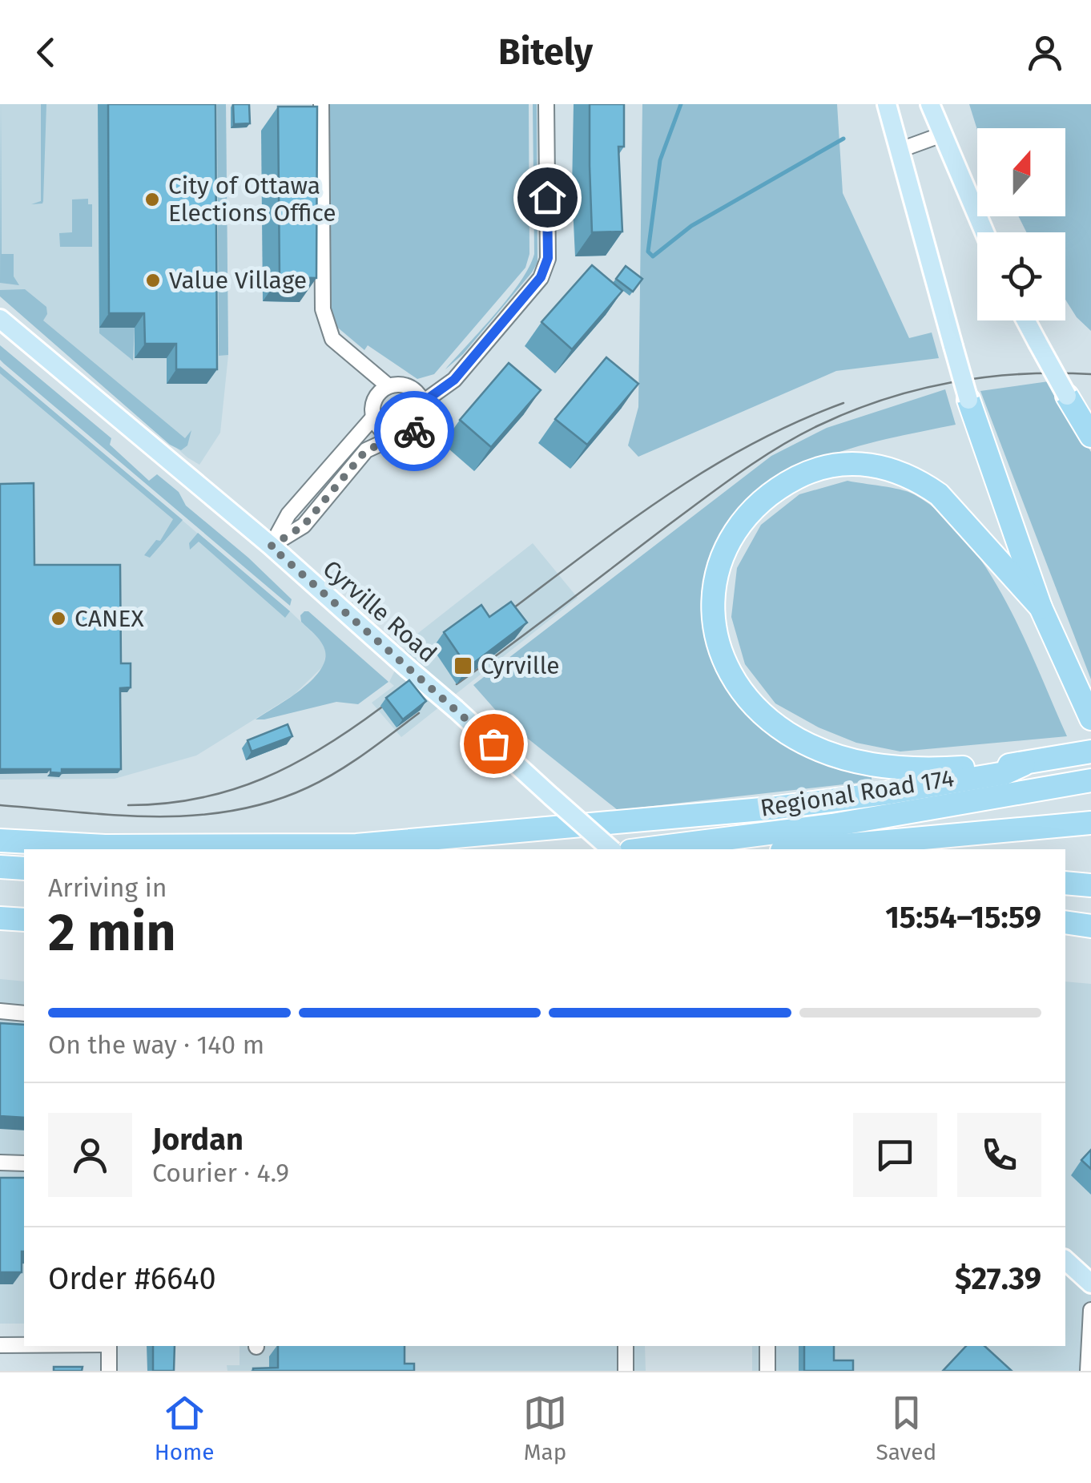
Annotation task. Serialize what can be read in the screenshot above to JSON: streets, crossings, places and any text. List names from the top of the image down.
{
  "streets": {
    "highway": ["Regional Road 174"],
    "main road": ["Cyrville Road"]
  },
  "places": {
    "other": ["City of Ottawa Elections Office", "Value Village", "CANEX"],
    "transit": ["Cyrville"]
  },
  "north": "top",
  "page": {
    "header": "Bitely",
    "heading": ["2 min", "Arriving in", "15:54–15:59"],
    "panel": [
      "Jordan",
      "Courier · 4.9",
      "Order #6640",
      "$27.39"
    ],
    "bar": "On the way · 140 m",
    "tabs": ["Home", "Map", "Saved"]
  }
}
